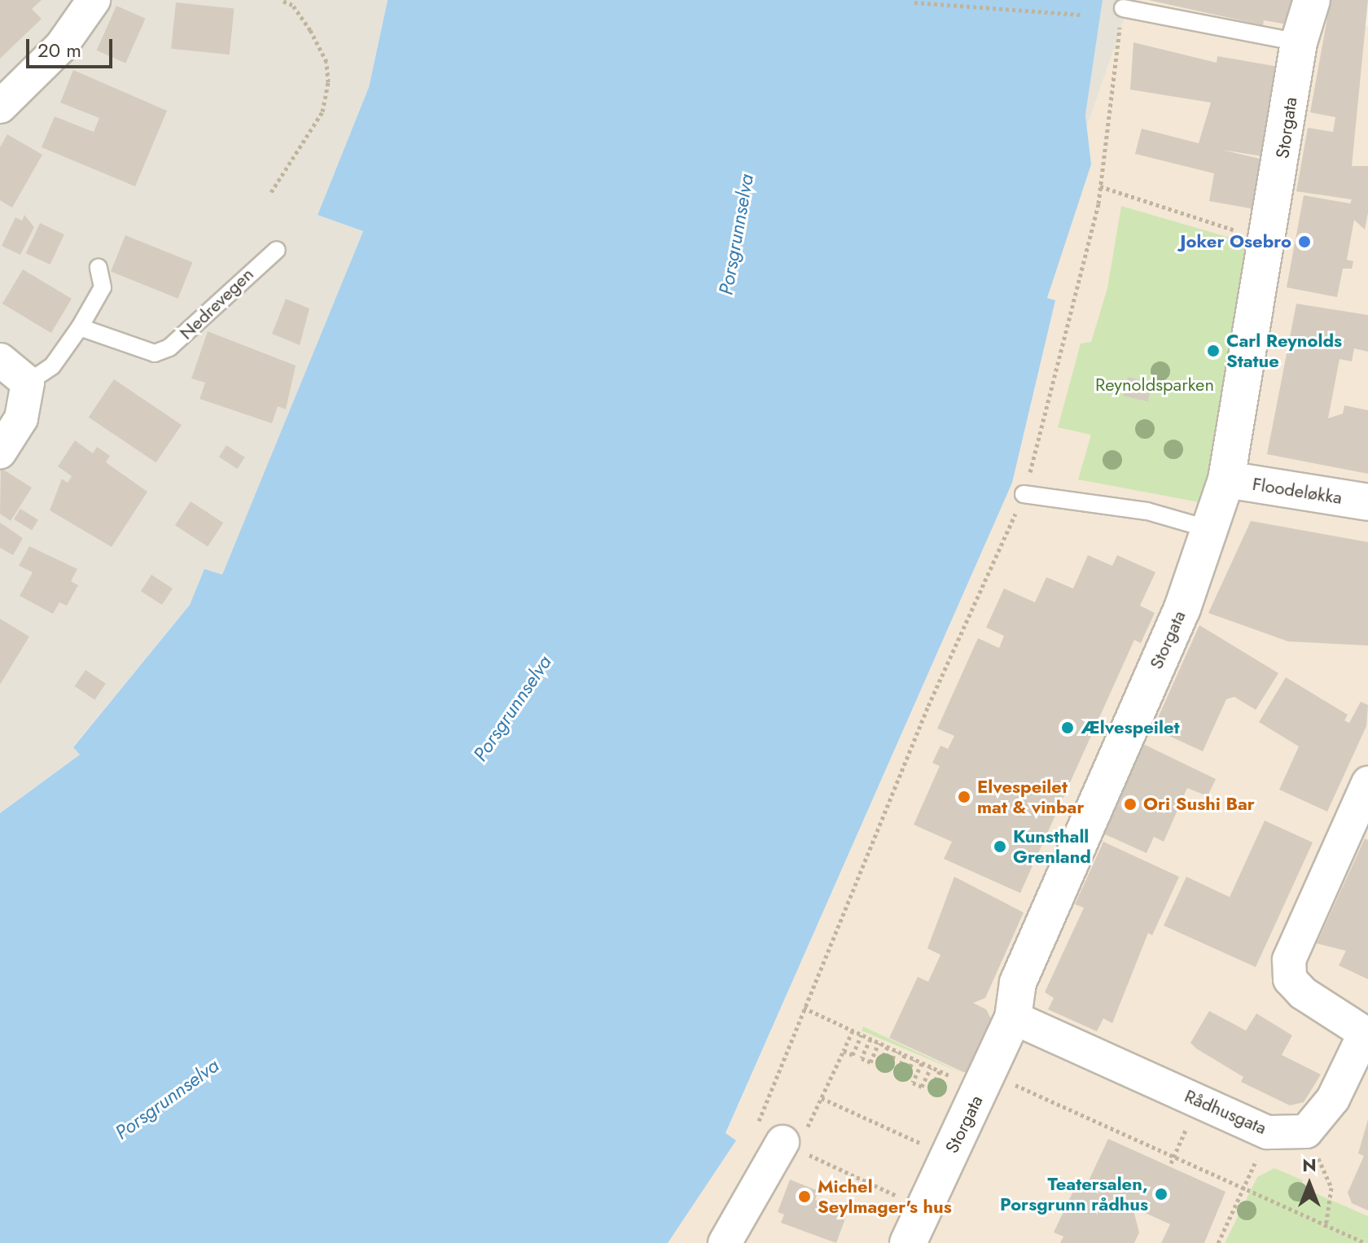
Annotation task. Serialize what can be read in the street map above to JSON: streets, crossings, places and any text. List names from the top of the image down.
{
  "streets": {
    "street": ["Storgata", "Floodeløkka", "Rådhusgata"],
    "lane": ["Nedrevegen"]
  },
  "crossings": [
    ["Storgata", "Floodeløkka"],
    ["Storgata", "Rådhusgata"]
  ],
  "water": ["Porsgrunnselva"],
  "parks": ["Reynoldsparken"],
  "places": [
    "Joker Osebro",
    "Carl Reynolds Statue",
    "Ælvespeilet",
    "Elvespeilet mat & vinbar",
    "Ori Sushi Bar",
    "Kunsthall Grenland",
    "Teatersalen, Porsgrunn rådhus",
    "Michel Seylmager's hus"
  ],
  "scale_bar": "20 m",
  "north": "top"
}
